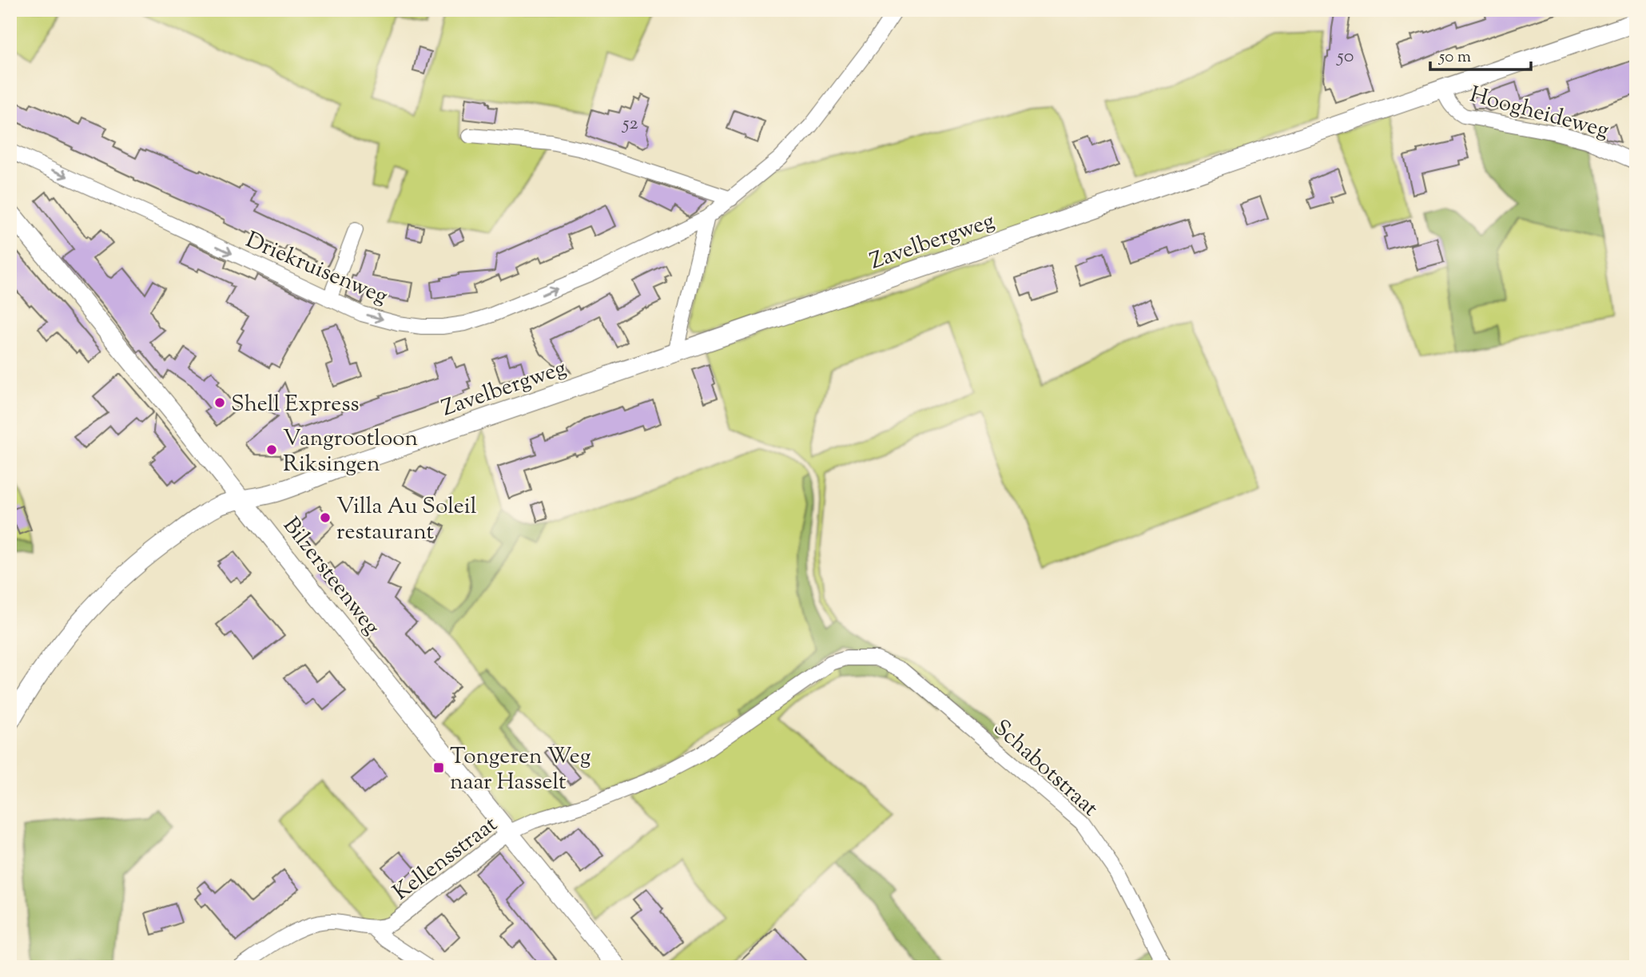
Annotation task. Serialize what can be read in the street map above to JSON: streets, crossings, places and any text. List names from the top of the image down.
{
  "streets": {
    "main road": ["Zavelbergweg", "Bilzersteenweg"],
    "street": [
      "Hoogheideweg",
      "Driekruisenweg",
      "Schabotstraat",
      "Kellensstraat"
    ]
  },
  "crossings": [
    ["Hoogheideweg", "Zavelbergweg"],
    ["Zavelbergweg", "Bilzersteenweg"],
    ["Bilzersteenweg", "Kellensstraat"],
    ["Schabotstraat", "Kellensstraat"]
  ],
  "one_way": ["Driekruisenweg"],
  "places": {
    "other": ["Shell Express", "Vangrootloon Riksingen", "Villa Au Soleil restaurant"],
    "transit": ["Tongeren Weg naar Hasselt"]
  },
  "house_numbers": ["50", "52"],
  "scale_bar": "50 m"
}
